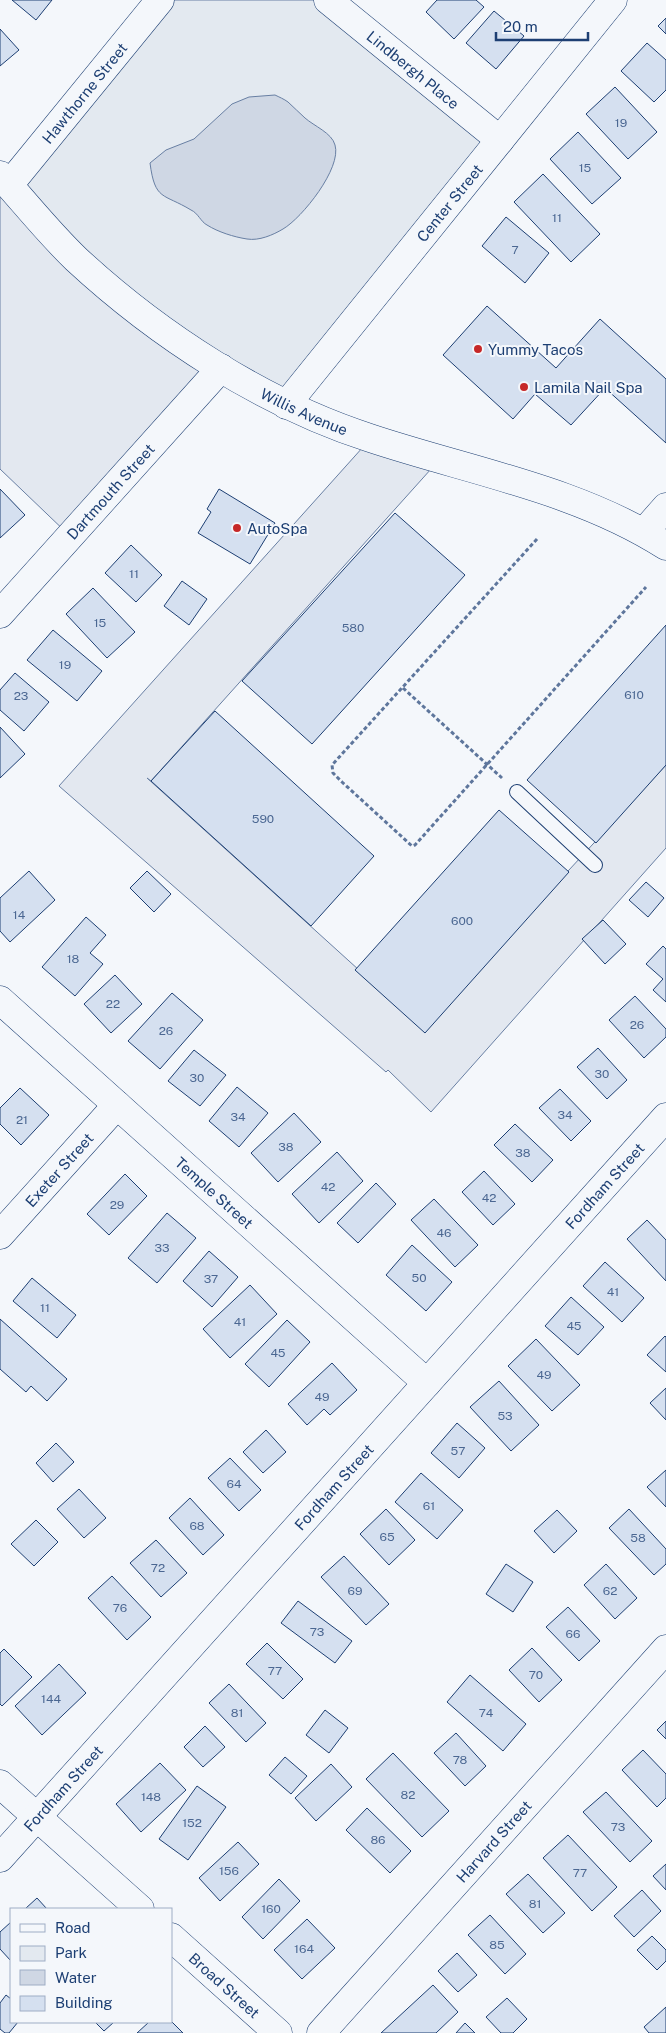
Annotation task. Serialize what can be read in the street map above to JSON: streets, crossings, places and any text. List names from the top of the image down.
{
  "streets": {
    "street": [
      "Lindbergh Place",
      "Hawthorne Street",
      "Center Street",
      "Willis Avenue",
      "Dartmouth Street",
      "Exeter Street",
      "Fordham Street",
      "Temple Street",
      "Harvard Street",
      "Broad Street"
    ]
  },
  "crossings": [
    ["Lindbergh Place", "Center Street"],
    ["Hawthorne Street", "Willis Avenue"],
    ["Center Street", "Willis Avenue"],
    ["Willis Avenue", "Dartmouth Street"],
    ["Exeter Street", "Temple Street"],
    ["Fordham Street", "Temple Street"]
  ],
  "places": ["Yummy Tacos", "Lamila Nail Spa", "AutoSpa"],
  "house_numbers": [
    "19",
    "15",
    "11",
    "7",
    "11",
    "15",
    "580",
    "19",
    "610",
    "23",
    "590",
    "14",
    "600",
    "18",
    "22",
    "26",
    "26",
    "30",
    "30",
    "34",
    "34",
    "21",
    "38",
    "38",
    "42",
    "42",
    "29",
    "46",
    "33",
    "50",
    "37",
    "41",
    "11",
    "41",
    "45",
    "45",
    "49",
    "49",
    "53",
    "57",
    "64",
    "61",
    "68",
    "65",
    "58",
    "72",
    "69",
    "62",
    "76",
    "73",
    "66",
    "77",
    "70",
    "144",
    "81",
    "74",
    "78",
    "82",
    "148",
    "152",
    "73",
    "86",
    "156",
    "77",
    "81",
    "160",
    "85",
    "164"
  ],
  "legend": [
    "Road",
    "Park",
    "Water",
    "Building"
  ],
  "scale_bar": "20 m"
}
